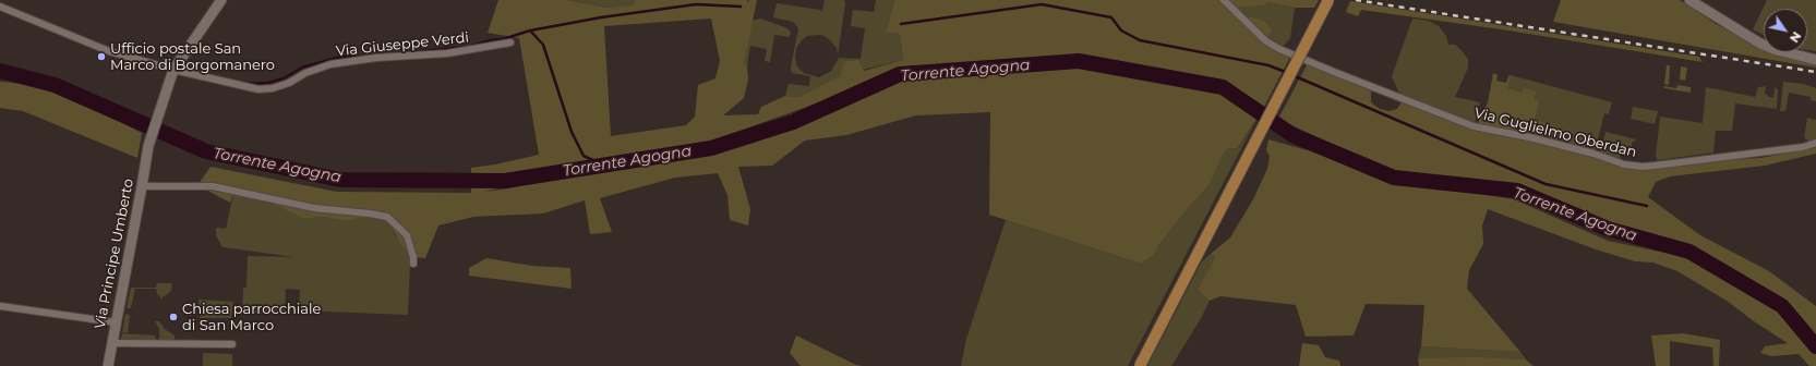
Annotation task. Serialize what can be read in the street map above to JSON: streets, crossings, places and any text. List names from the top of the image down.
{
  "streets": {
    "street": ["Via Giuseppe Verdi", "Via Guglielmo Oberdan", "Via Principe Umberto"]
  },
  "crossings": [
    ["Via Giuseppe Verdi", "Via Principe Umberto"]
  ],
  "water": ["Torrente Agogna"],
  "places": ["Ufficio postale San Marco di Borgomanero", "Chiesa parrocchiale di San Marco"],
  "north": "bottom right"
}
